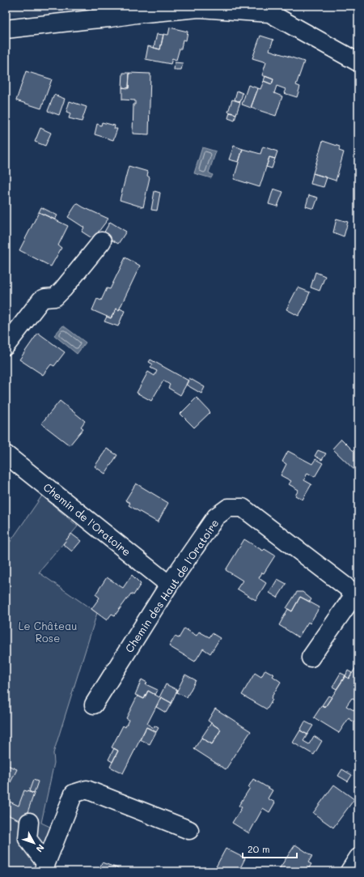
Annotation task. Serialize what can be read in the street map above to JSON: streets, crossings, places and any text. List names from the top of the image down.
{
  "streets": {
    "street": ["Chemin de l'Oratoire", "Chemin des Haut de l'Oratoire"]
  },
  "crossings": [
    ["Chemin de l'Oratoire", "Chemin des Haut de l'Oratoire"]
  ],
  "parks": ["Le Château Rose"],
  "scale_bar": "20 m",
  "north": "bottom right"
}
